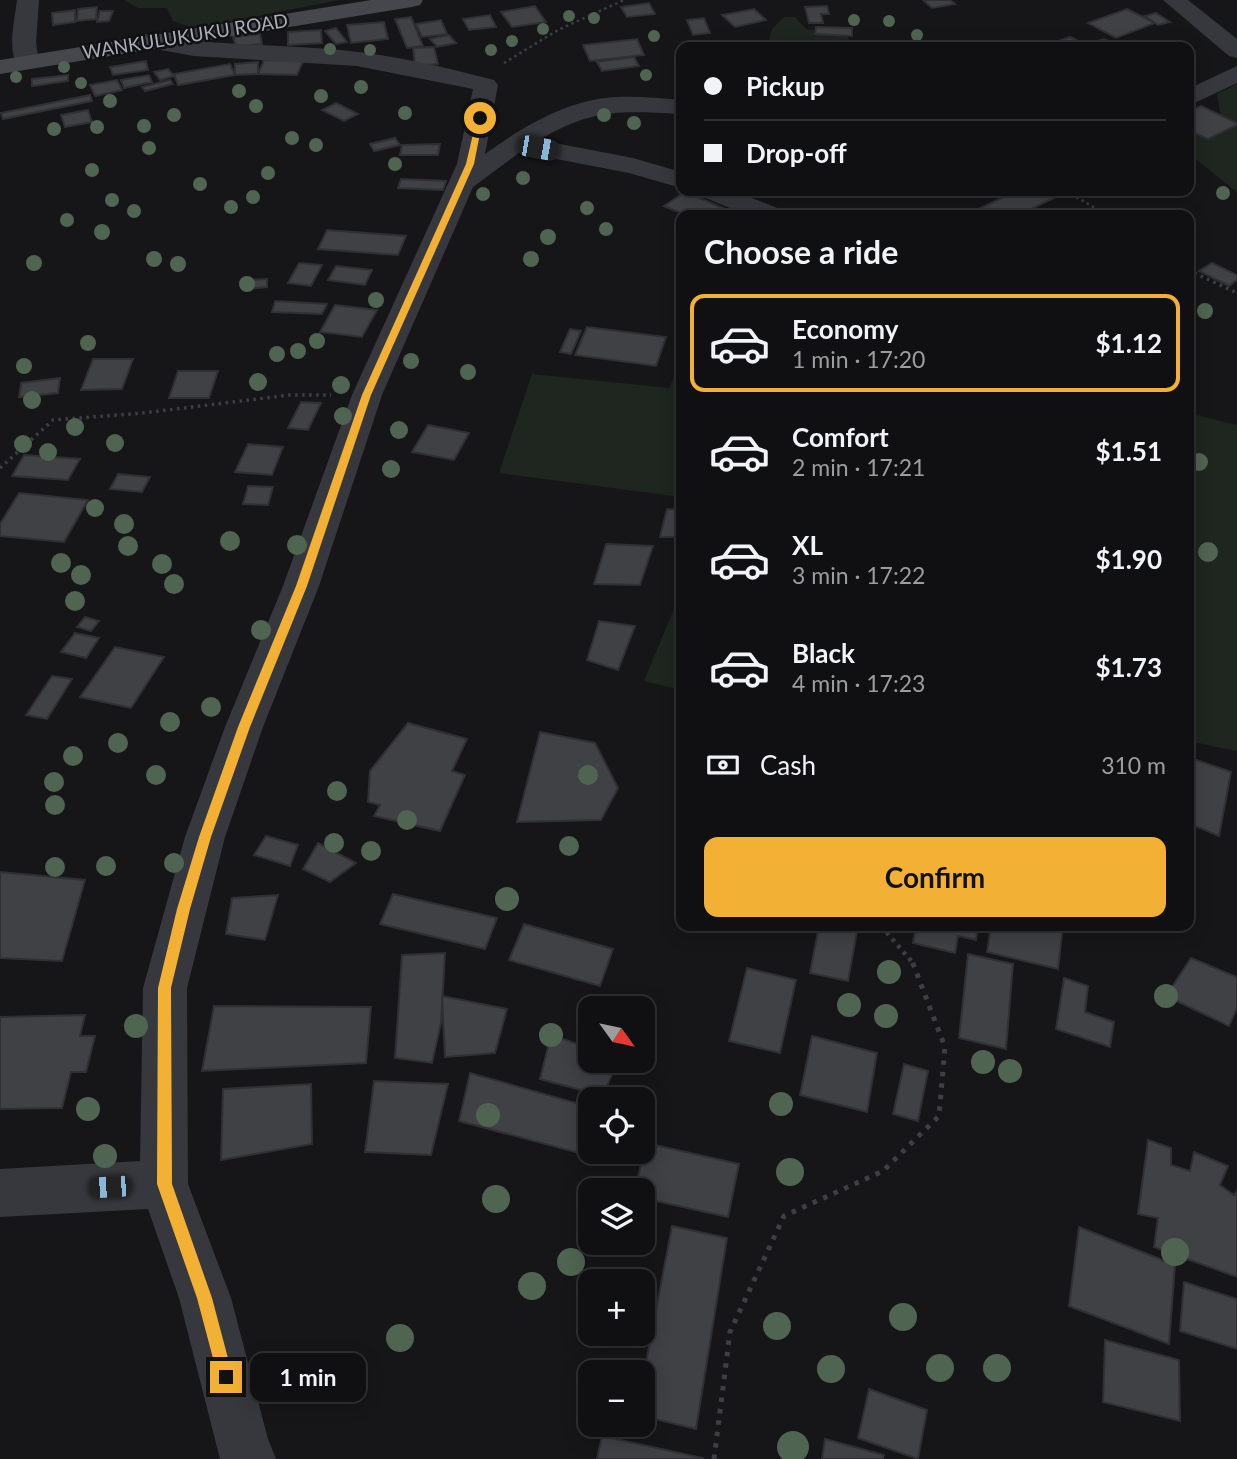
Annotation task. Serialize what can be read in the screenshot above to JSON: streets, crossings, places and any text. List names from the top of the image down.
{
  "streets": {
    "main road": ["WANKULUKUKU ROAD"]
  },
  "north": "bottom right",
  "page": {
    "banner": ["Pickup", "Drop-off"],
    "heading": "Choose a ride",
    "list": [
      {
        "name": "Economy",
        "note": "1 min · 17:20",
        "value": "$1.12"
      },
      {
        "name": "Comfort",
        "note": "2 min · 17:21",
        "value": "$1.51"
      },
      {
        "name": "XL",
        "note": "3 min · 17:22",
        "value": "$1.90"
      },
      {
        "name": "Black",
        "note": "4 min · 17:23",
        "value": "$1.73"
      }
    ],
    "pay": ["Cash", "310 m"],
    "buttons": "Confirm",
    "map_buttons": ["+", "−"],
    "bubble": "1 min"
  }
}
